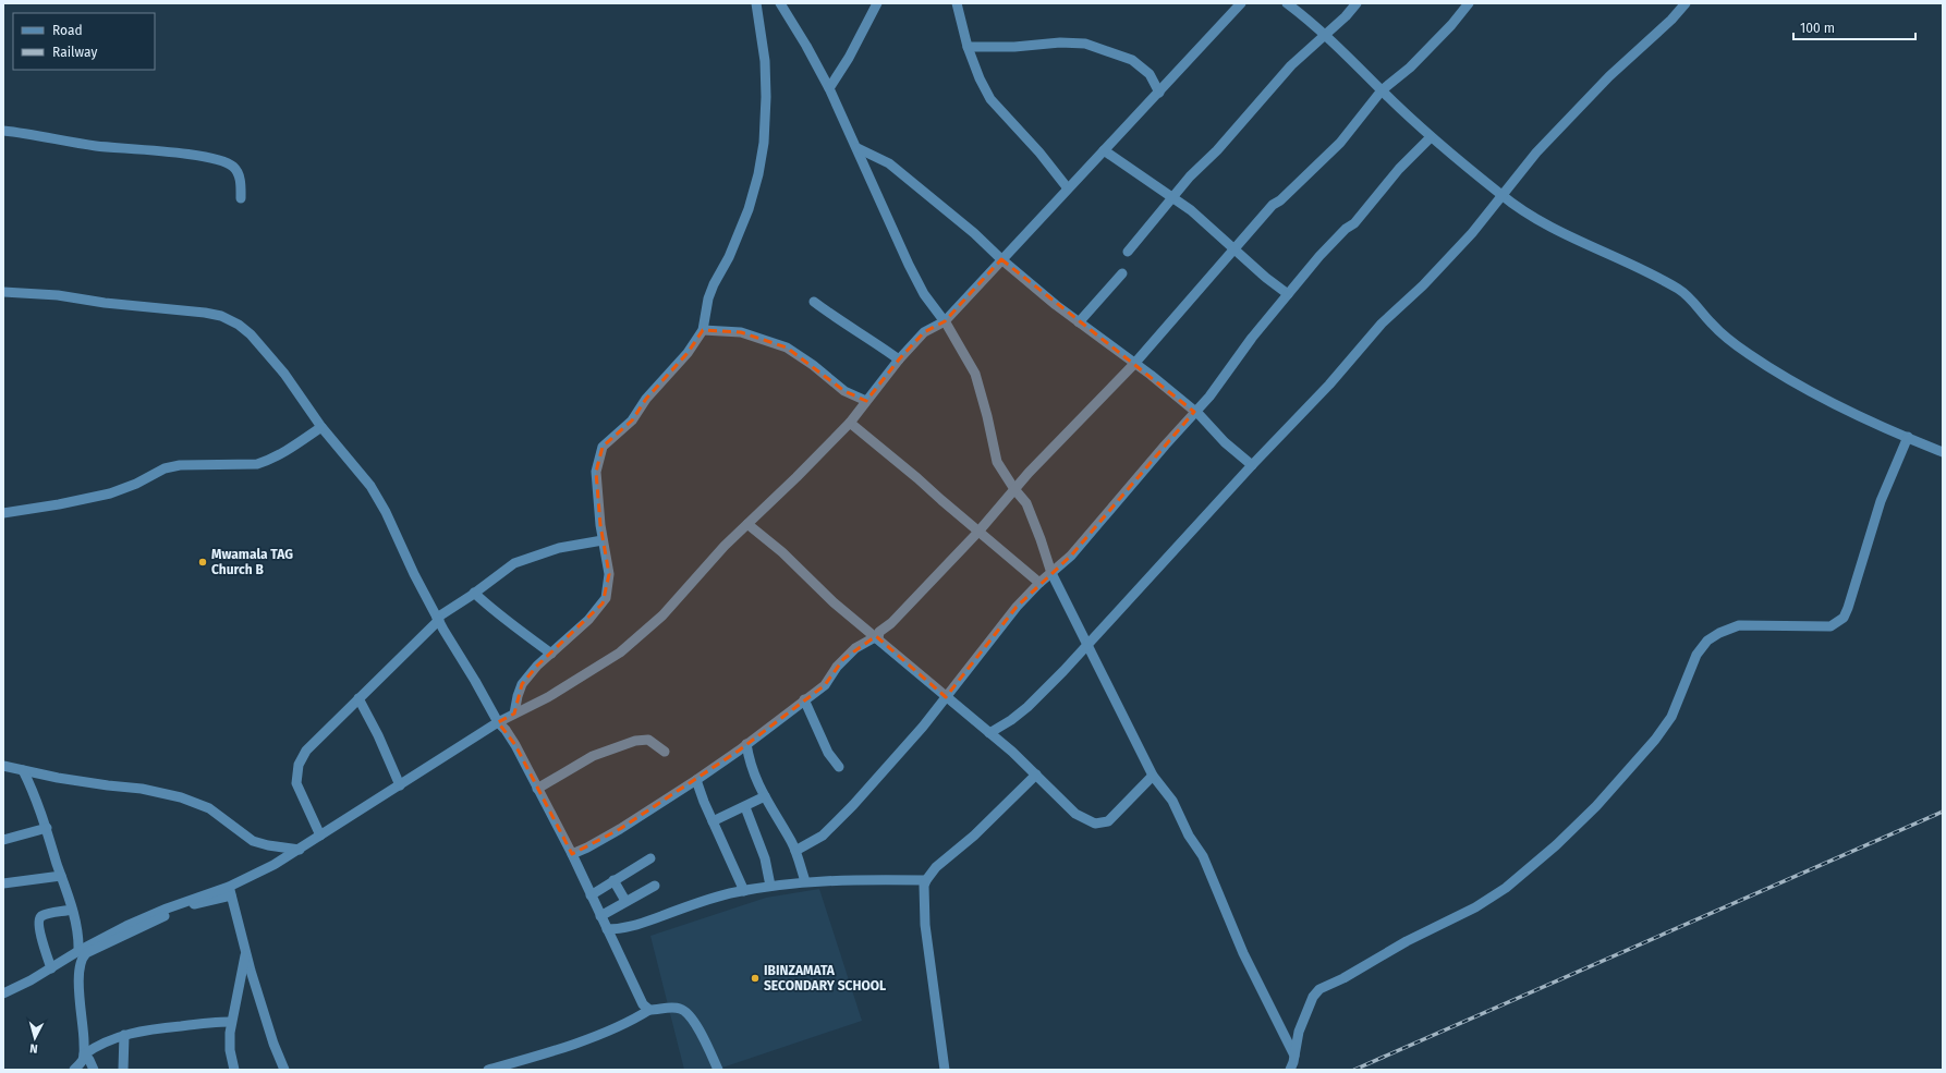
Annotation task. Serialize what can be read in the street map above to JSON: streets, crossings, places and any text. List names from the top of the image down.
{
  "places": ["Mwamala TAG Church B", "IBINZAMATA SECONDARY SCHOOL"],
  "legend": ["Road", "Railway"],
  "scale_bar": "100 m",
  "north": "bottom"
}
